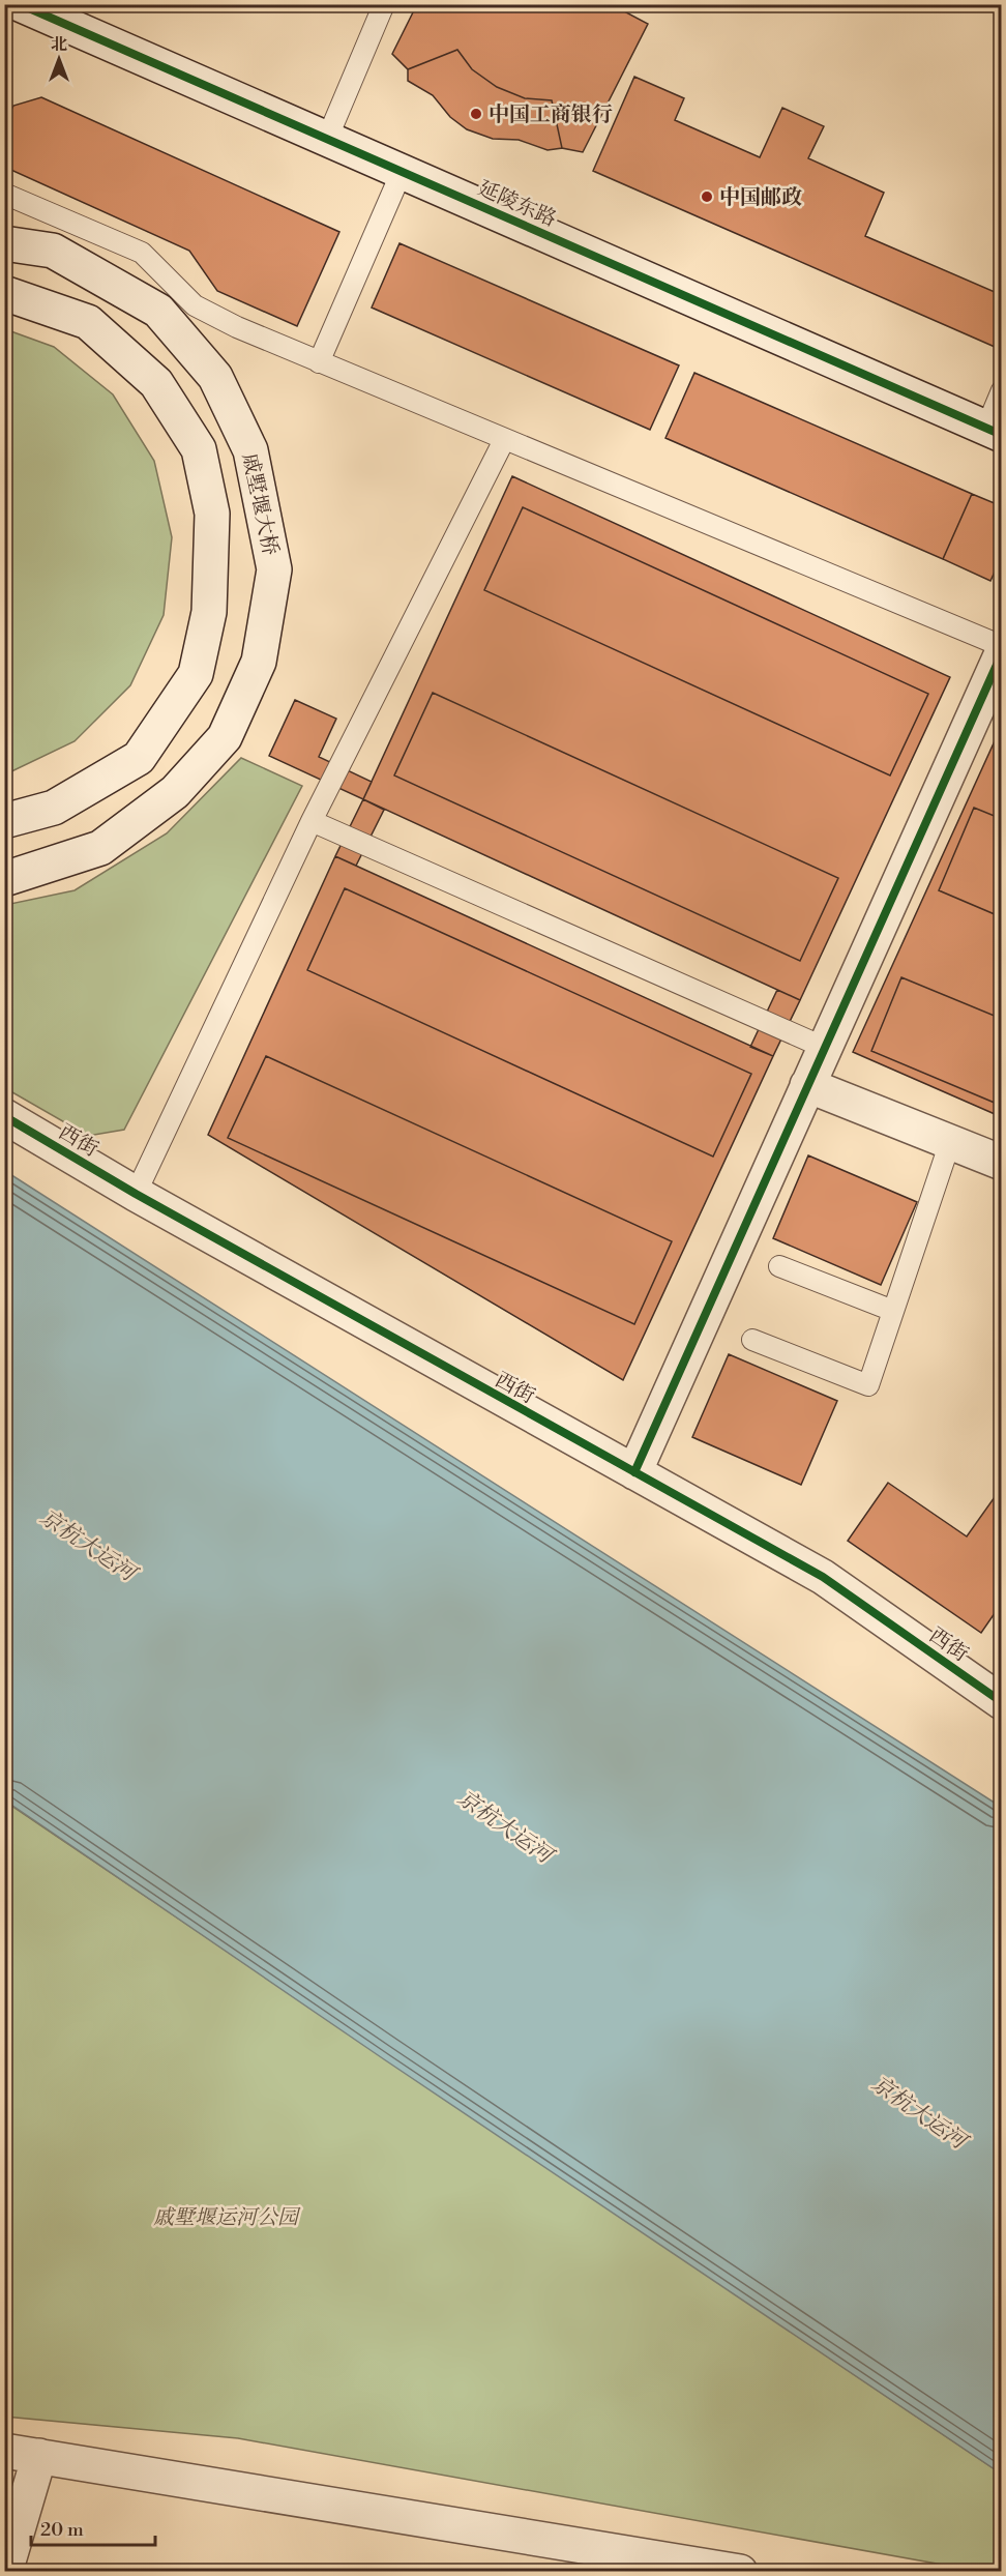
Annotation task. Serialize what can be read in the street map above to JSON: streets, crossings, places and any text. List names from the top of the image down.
{
  "streets": {
    "street": ["延陵东路", "戚墅堰大桥", "西街"]
  },
  "water": ["京杭大运河"],
  "parks": ["戚墅堰运河公园"],
  "places": ["中国工商银行", "中国邮政"],
  "scale_bar": "20 m",
  "north": "top"
}
